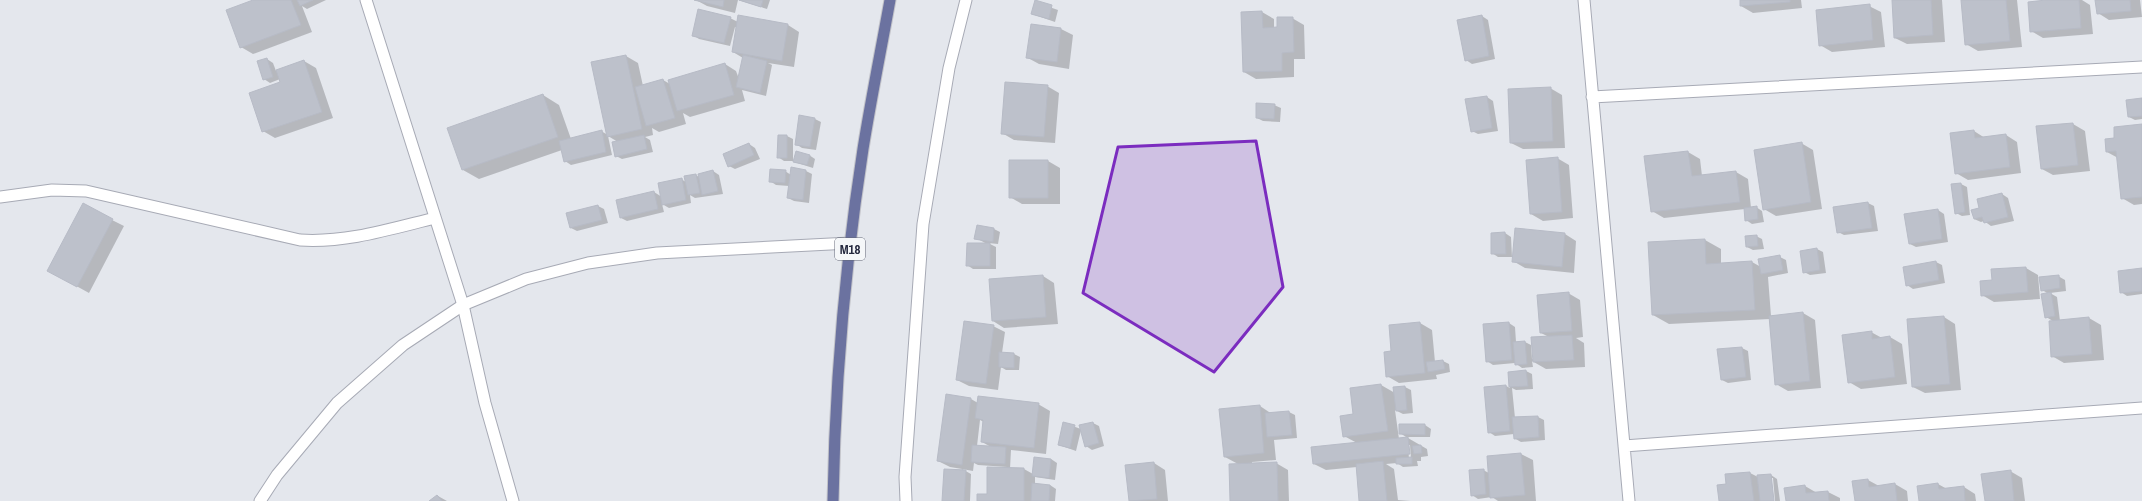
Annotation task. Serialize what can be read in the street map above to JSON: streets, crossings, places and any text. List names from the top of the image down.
{
  "streets": {
    "main road": ["M18"]
  }
}
